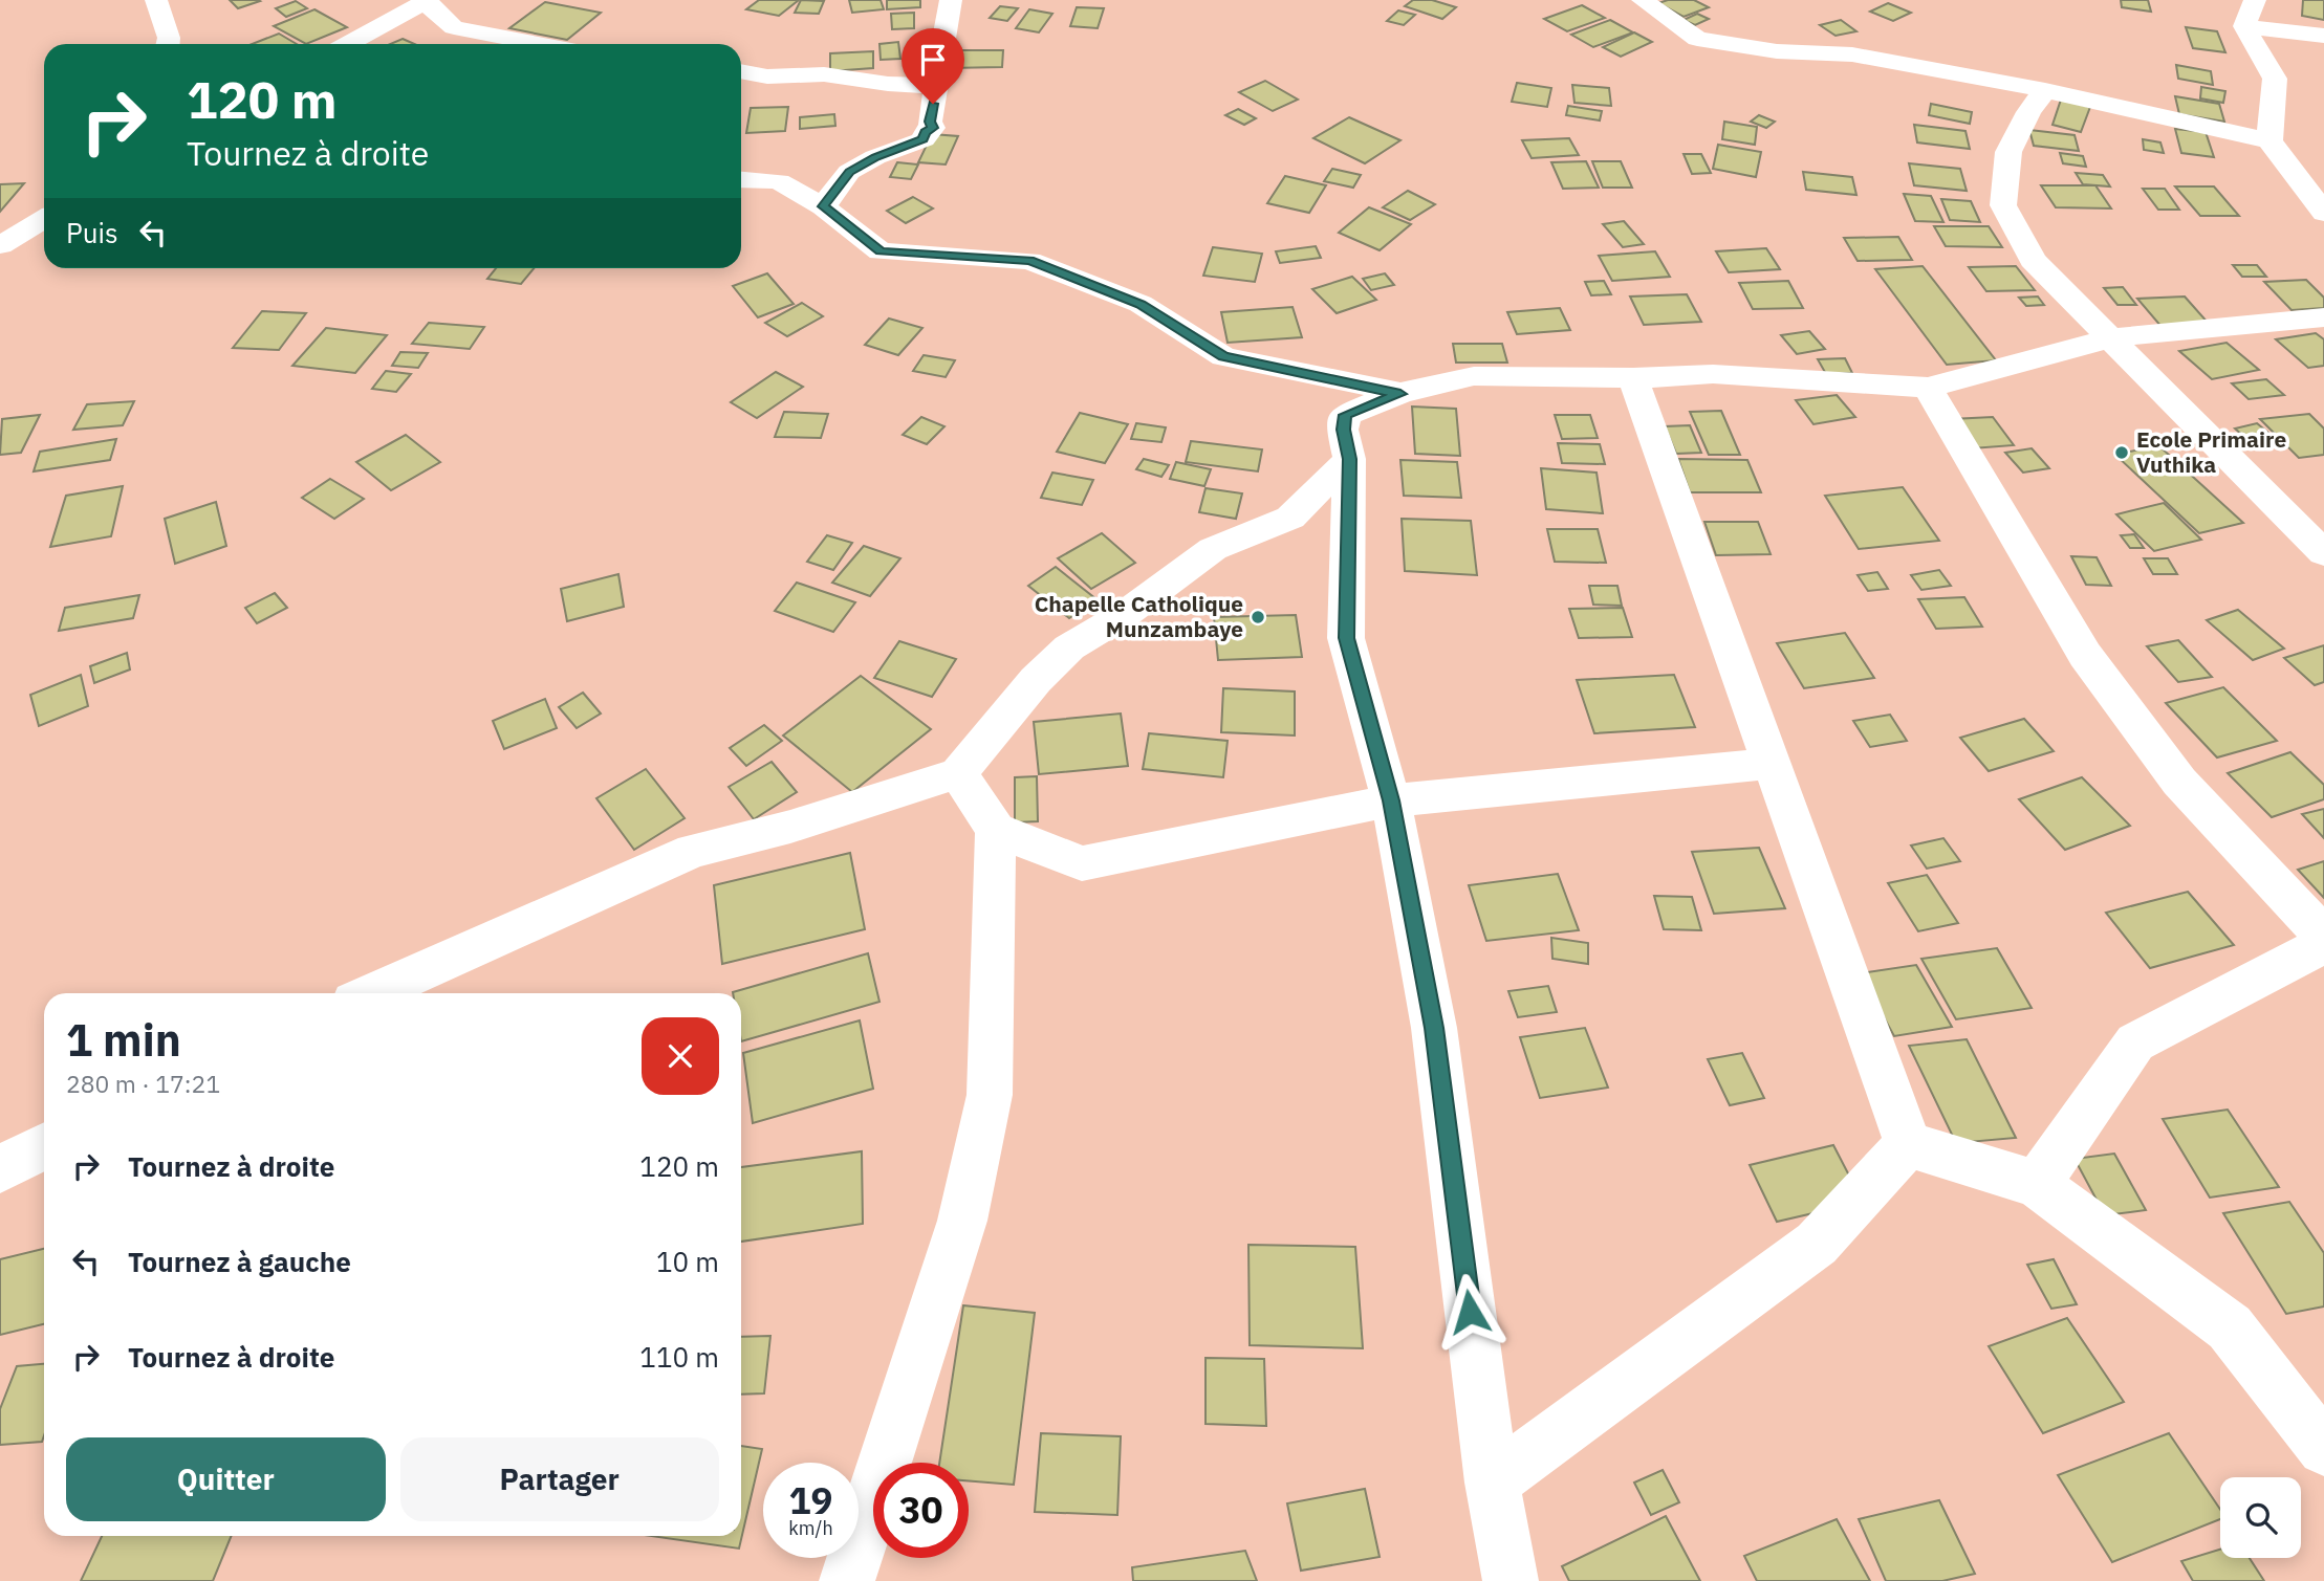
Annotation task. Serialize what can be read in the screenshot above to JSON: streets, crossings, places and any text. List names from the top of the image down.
{
  "places": ["Ecole Primaire Vuthika", "Chapelle Catholique Munzambaye"],
  "page": {
    "turn": ["120 m", "Tournez à droite"],
    "then": "Puis",
    "heading": ["1 min", "280 m · 17:21"],
    "list": [
      {
        "name": "Tournez à droite",
        "value": "120 m"
      },
      {
        "name": "Tournez à gauche",
        "value": "10 m"
      },
      {
        "name": "Tournez à droite",
        "value": "110 m"
      }
    ],
    "buttons": ["Quitter", "Partager"],
    "speed": "19 km/h",
    "limit": "30"
  }
}
